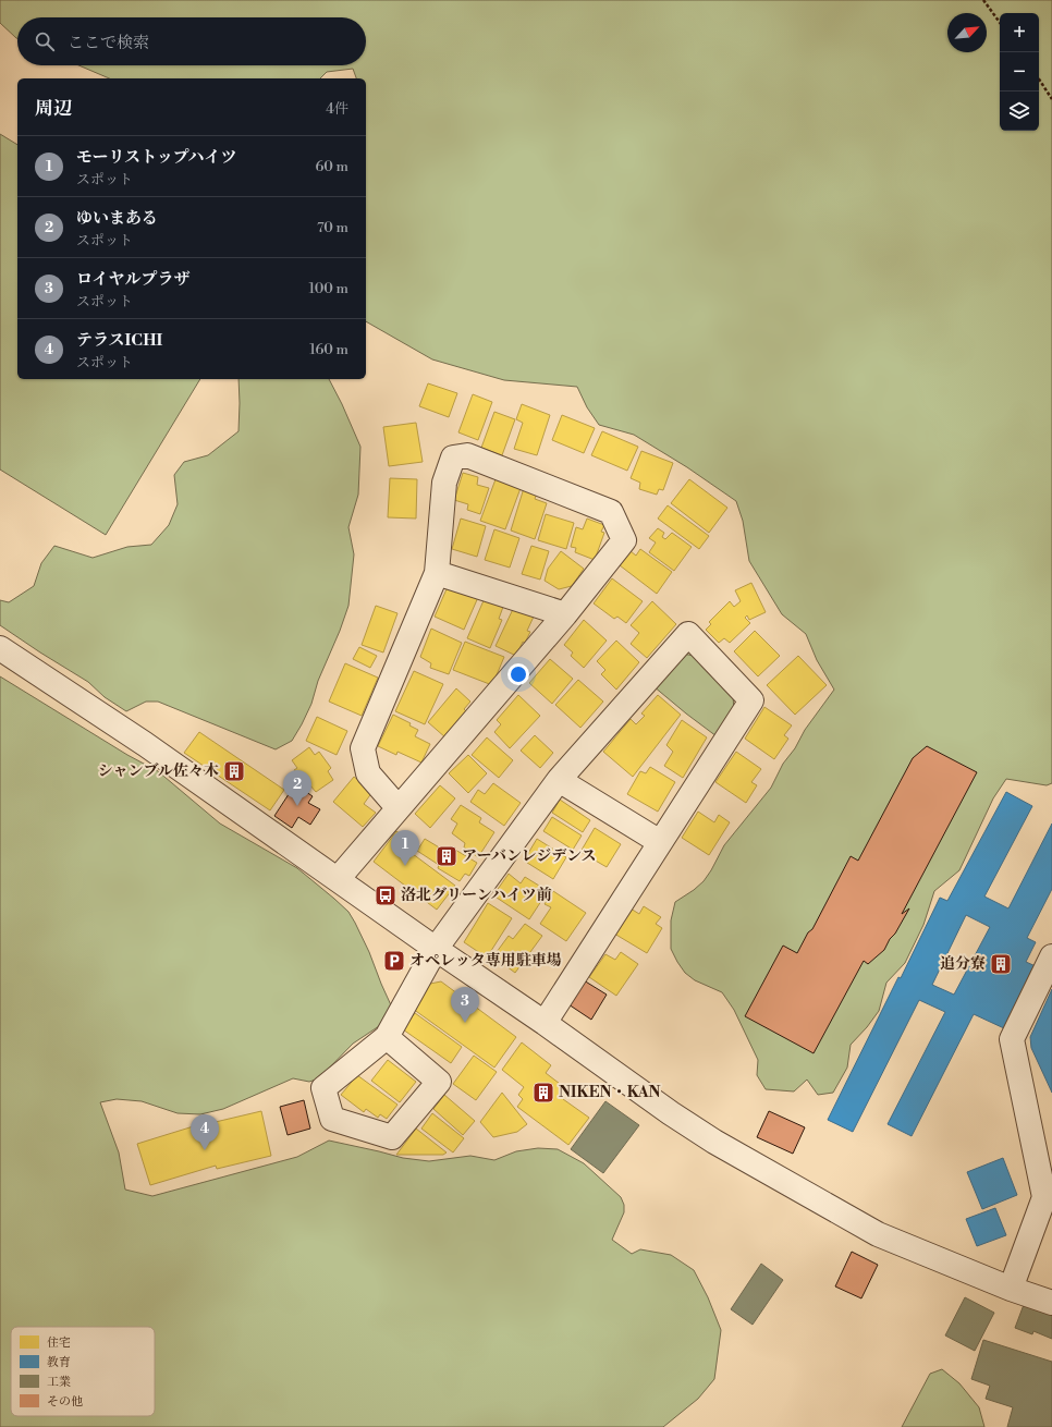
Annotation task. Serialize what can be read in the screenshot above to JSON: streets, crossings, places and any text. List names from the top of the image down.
{
  "places": {
    "building": [
      "シャンブル佐々木",
      "アーバンレジデンス",
      "追分寮",
      "NIKEN・KAN"
    ],
    "bus stop": ["洛北グリーンハイツ前"],
    "parking": ["オペレッタ専用駐車場"]
  },
  "legend": [
    "住宅",
    "教育",
    "工業",
    "その他"
  ],
  "north": "top right",
  "page": {
    "map_buttons": ["+", "−"],
    "search": "ここで検索",
    "heading": ["周辺", "4件"],
    "list": [
      {
        "mark": "1",
        "name": "モーリストップハイツ",
        "note": "スポット",
        "value": "60 m"
      },
      {
        "mark": "2",
        "name": "ゆいまある",
        "note": "スポット",
        "value": "70 m"
      },
      {
        "mark": "3",
        "name": "ロイヤルプラザ",
        "note": "スポット",
        "value": "100 m"
      },
      {
        "mark": "4",
        "name": "テラスICHI",
        "note": "スポット",
        "value": "160 m"
      }
    ],
    "pins": [
      "2",
      "1",
      "3",
      "4"
    ]
  }
}
